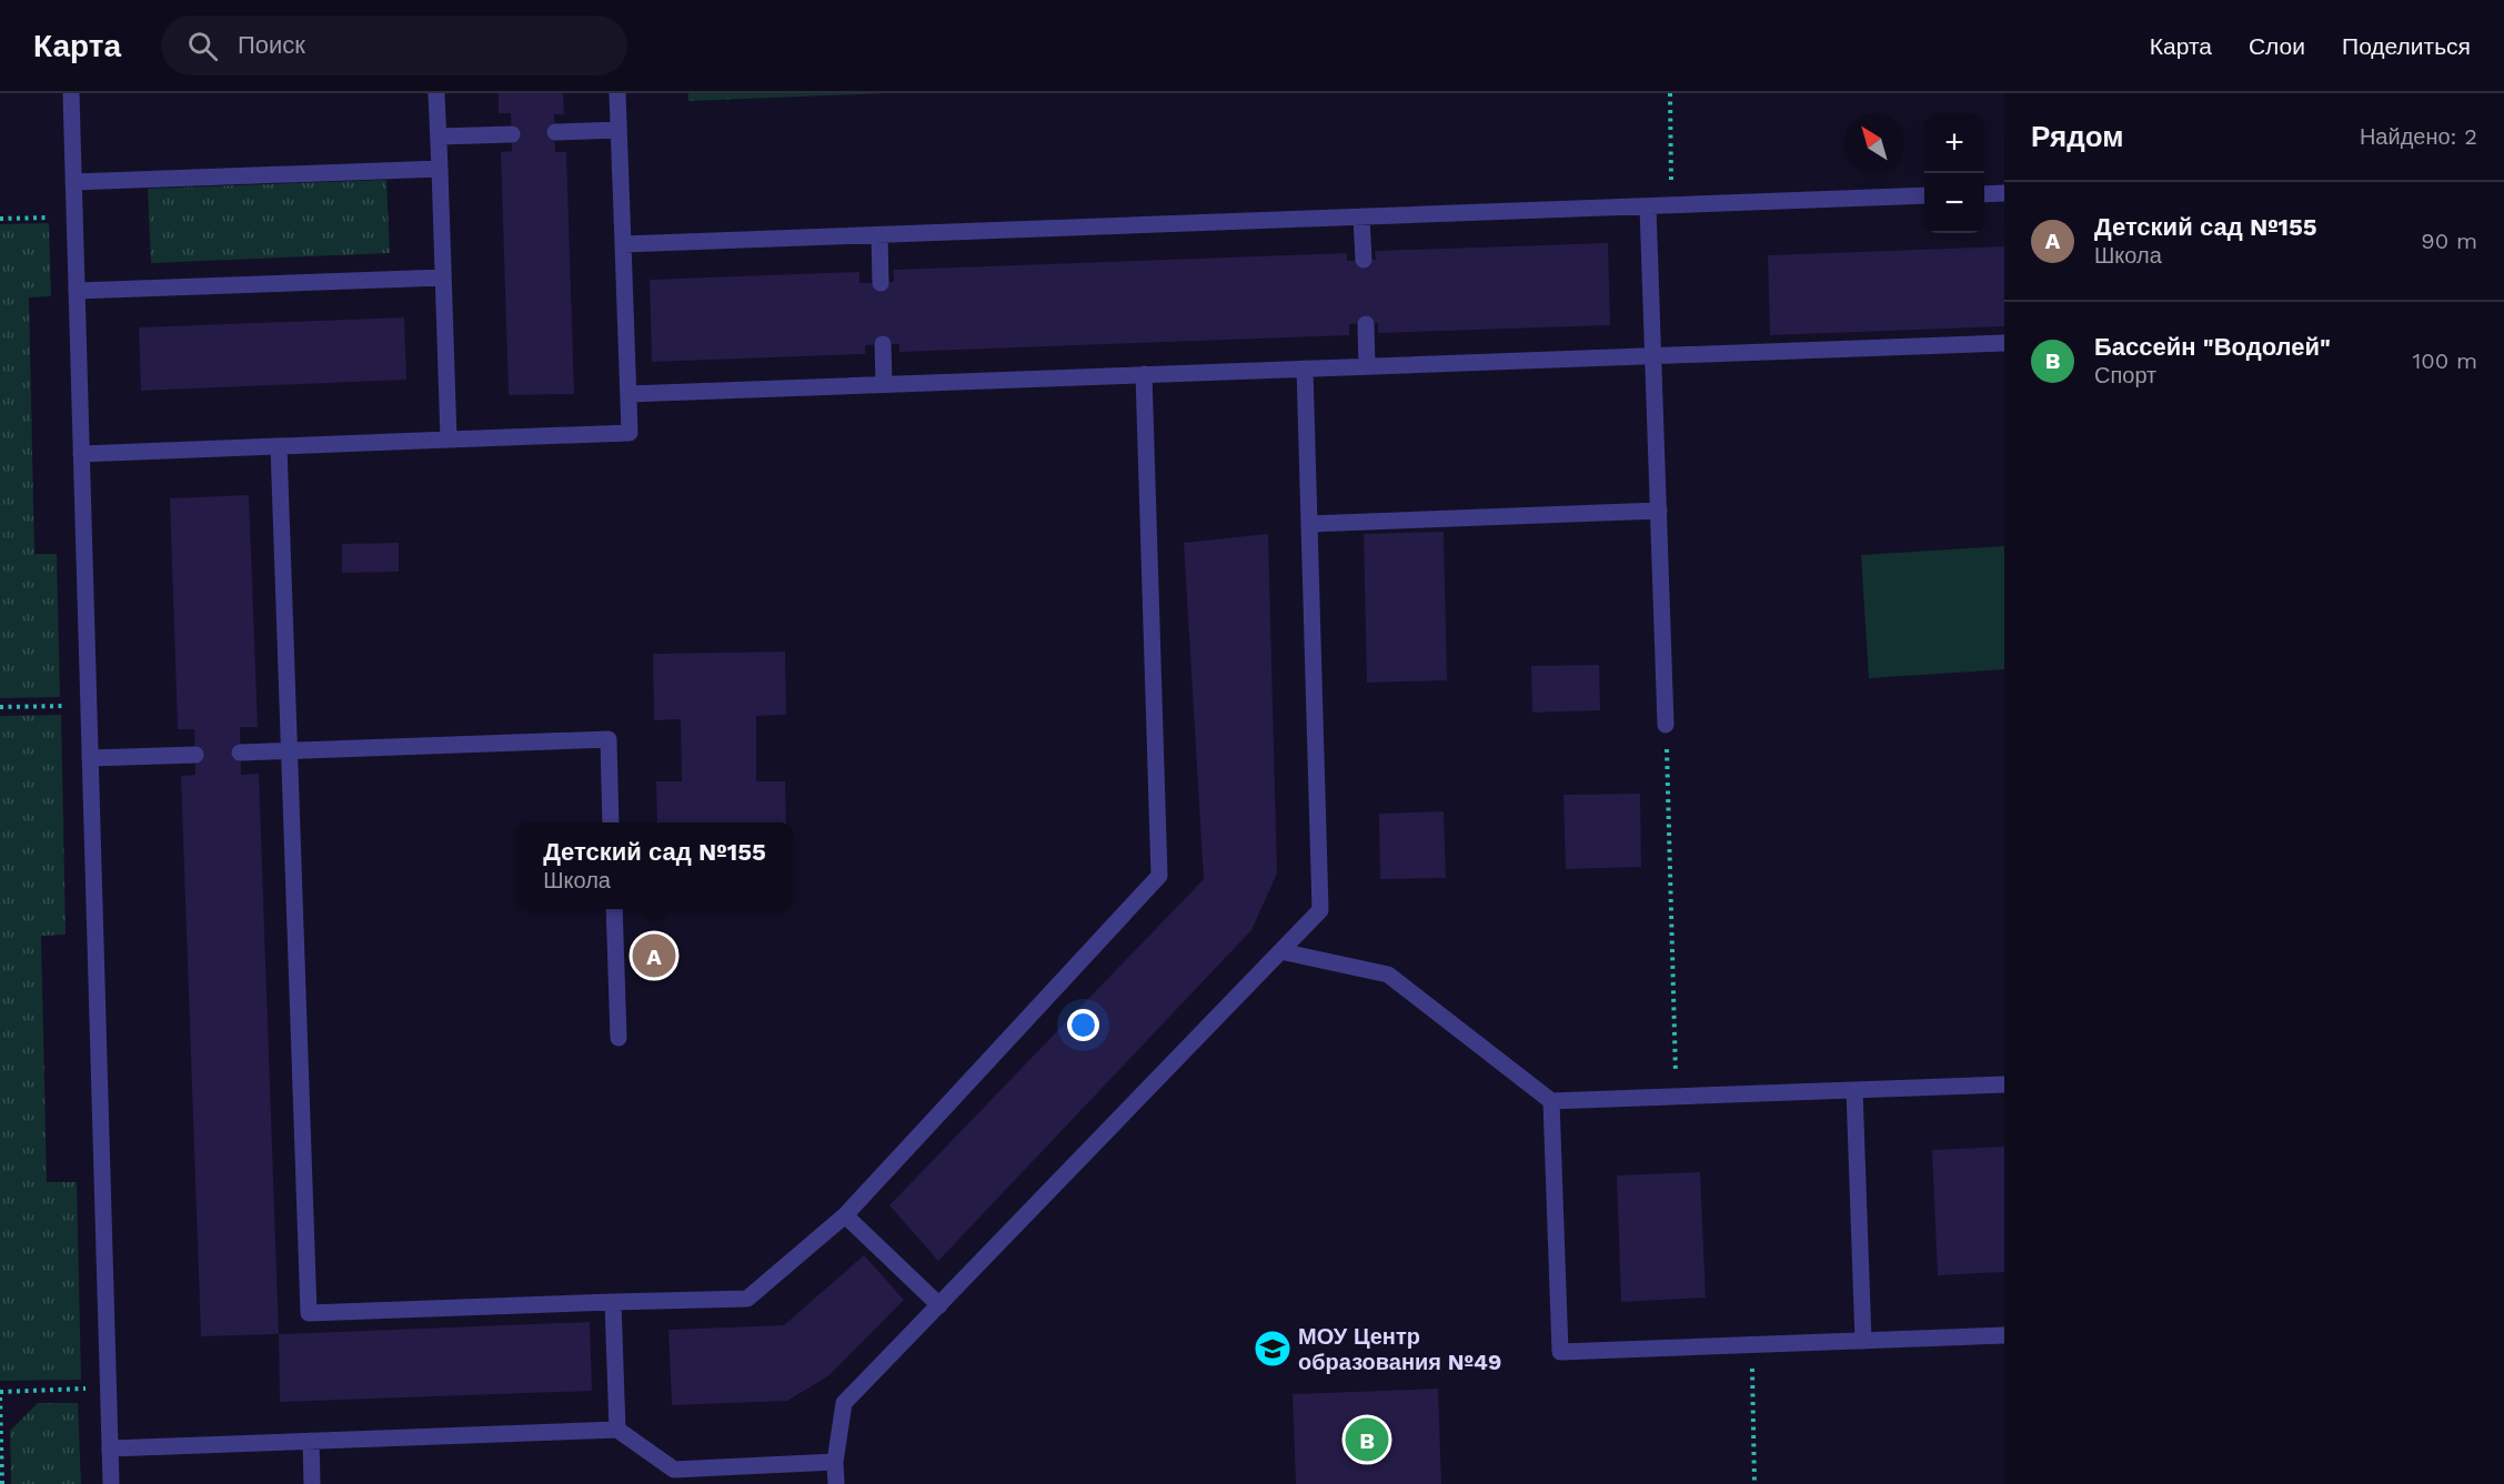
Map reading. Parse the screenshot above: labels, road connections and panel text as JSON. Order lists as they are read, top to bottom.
{
  "places": {
    "school or university": ["МОУ Центр образования №49"]
  },
  "north": "top left",
  "page": {
    "header": "Карта",
    "search": "Поиск",
    "nav": ["Карта", "Слои", "Поделиться"],
    "heading": ["Рядом", "Найдено: 2"],
    "map_buttons": ["+", "−"],
    "list": [
      {
        "mark": "A",
        "name": "Детский сад №155",
        "note": "Школа",
        "value": "90 m"
      },
      {
        "mark": "B",
        "name": "Бассейн \"Водолей\"",
        "note": "Спорт",
        "value": "100 m"
      }
    ],
    "popup": ["Детский сад №155", "Школа"],
    "pins": ["A", "B"]
  }
}
